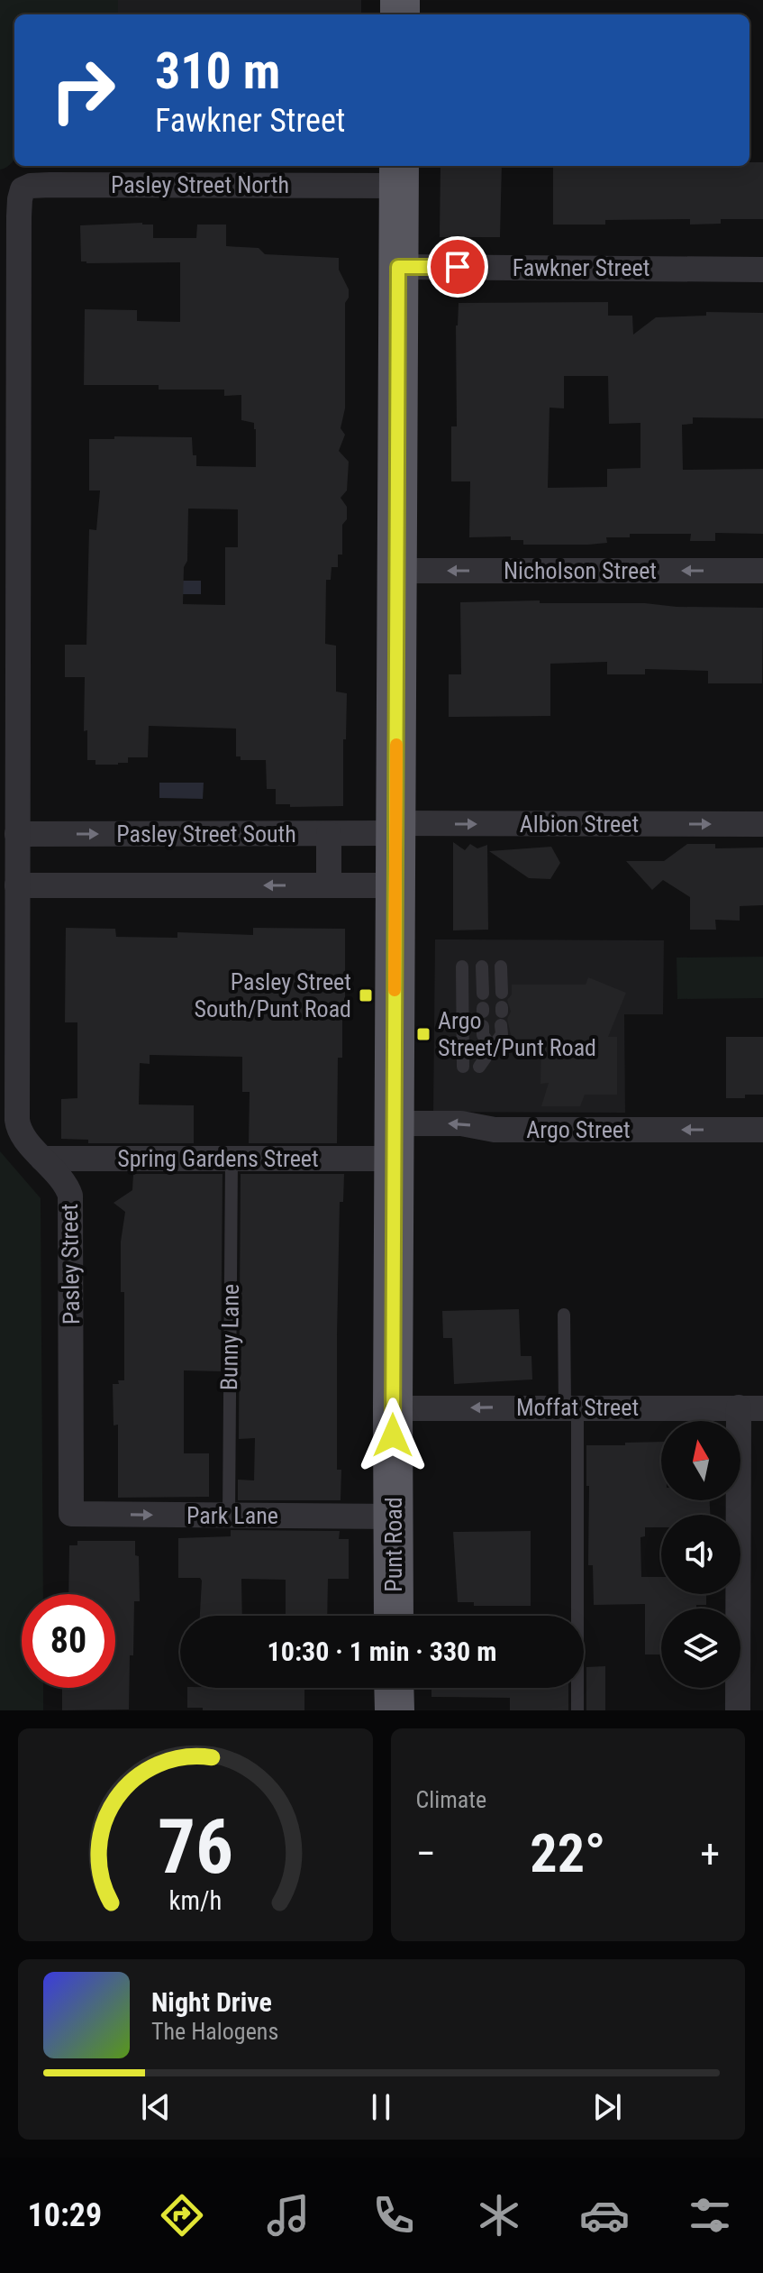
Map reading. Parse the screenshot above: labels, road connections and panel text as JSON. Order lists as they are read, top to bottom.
{
  "streets": {
    "highway": ["Punt Road"],
    "street": [
      "Pasley Street North",
      "Fawkner Street",
      "Nicholson Street",
      "Albion Street",
      "Pasley Street South",
      "Argo Street",
      "Spring Gardens Street",
      "Pasley Street",
      "Moffat Street",
      "Park Lane"
    ],
    "lane": ["Bunny Lane"]
  },
  "crossings": [
    ["Pasley Street North", "Pasley Street"],
    ["Pasley Street North", "Punt Road"],
    ["Fawkner Street", "Punt Road"],
    ["Nicholson Street", "Punt Road"],
    ["Albion Street", "Pasley Street South"],
    ["Albion Street", "Punt Road"],
    ["Pasley Street South", "Pasley Street"],
    ["Pasley Street South", "Punt Road"],
    ["Argo Street", "Spring Gardens Street"],
    ["Argo Street", "Punt Road"],
    ["Spring Gardens Street", "Pasley Street"],
    ["Spring Gardens Street", "Bunny Lane"],
    ["Spring Gardens Street", "Punt Road"],
    ["Pasley Street", "Park Lane"],
    ["Bunny Lane", "Park Lane"],
    ["Moffat Street", "Punt Road"],
    ["Park Lane", "Punt Road"]
  ],
  "one_way": [
    "Nicholson Street",
    "Albion Street",
    "Argo Street",
    "Moffat Street",
    "Park Lane"
  ],
  "places": {
    "transit": ["Pasley Street South/Punt Road", "Argo Street/Punt Road"]
  },
  "north": "top",
  "page": {
    "turn": ["310 m", "Fawkner Street"],
    "limit": "80",
    "trip": "10:30 · 1 min · 330 m",
    "tile": "Climate",
    "heat": ["−", "22°", "+"],
    "song": ["Night Drive", "The Halogens"],
    "tabs": "10:29",
    "gauge": ["76", "km/h"]
  }
}
